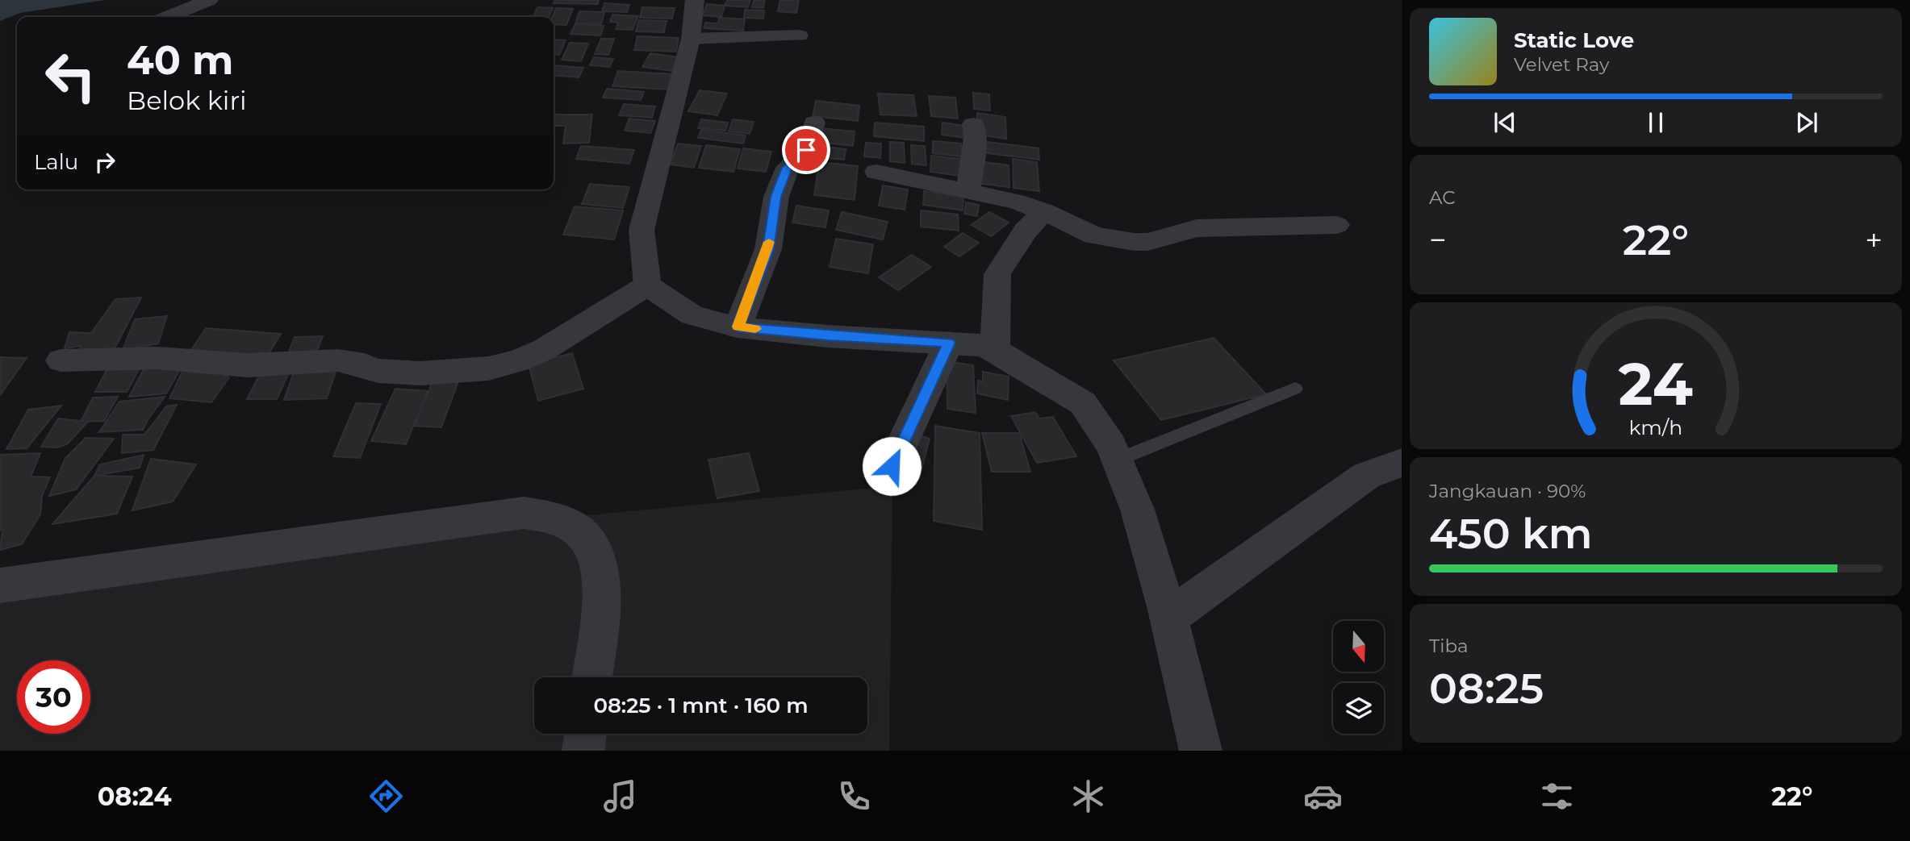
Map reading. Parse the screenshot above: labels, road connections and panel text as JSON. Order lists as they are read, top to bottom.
{
  "north": "bottom",
  "page": {
    "turn": ["40 m", "Belok kiri"],
    "song": ["Static Love", "Velvet Ray"],
    "then": "Lalu",
    "tile": [
      "AC",
      ["Jangkauan · 90%", "450 km"],
      ["Tiba", "08:25"]
    ],
    "heat": ["−", "22°", "+"],
    "limit": "30",
    "trip": "08:25 · 1 mnt · 160 m",
    "tabs": ["08:24", "22°"],
    "gauge": ["24", "km/h"]
  }
}
